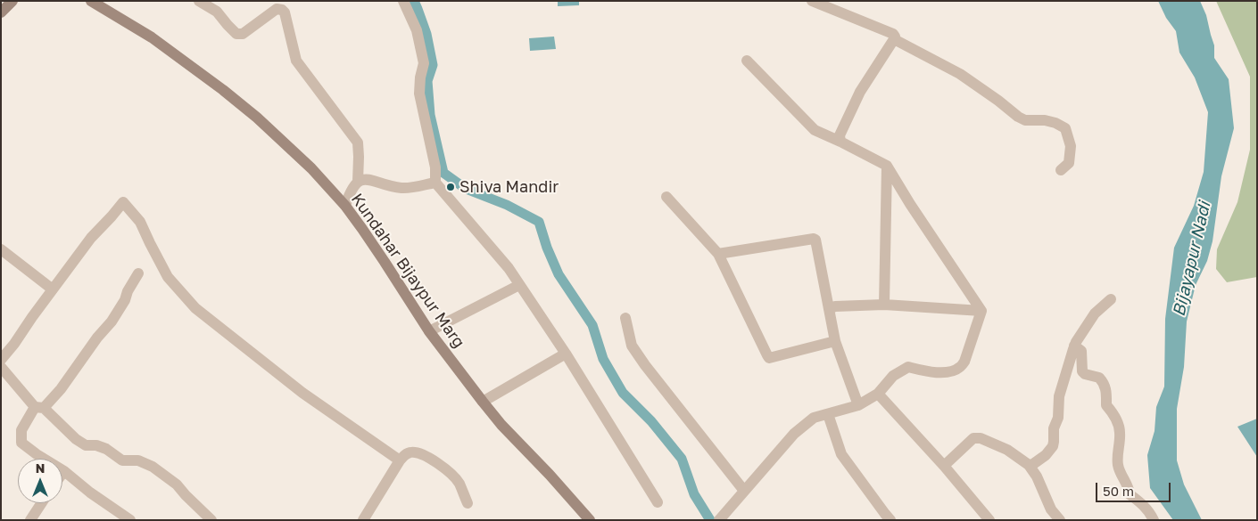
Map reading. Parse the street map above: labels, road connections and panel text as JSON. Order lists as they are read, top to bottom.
{
  "streets": {
    "main road": ["Kundahar Bijaypur Marg"]
  },
  "water": ["Bijayapur Nadi"],
  "places": ["Shiva Mandir"],
  "scale_bar": "50 m",
  "north": "top"
}
